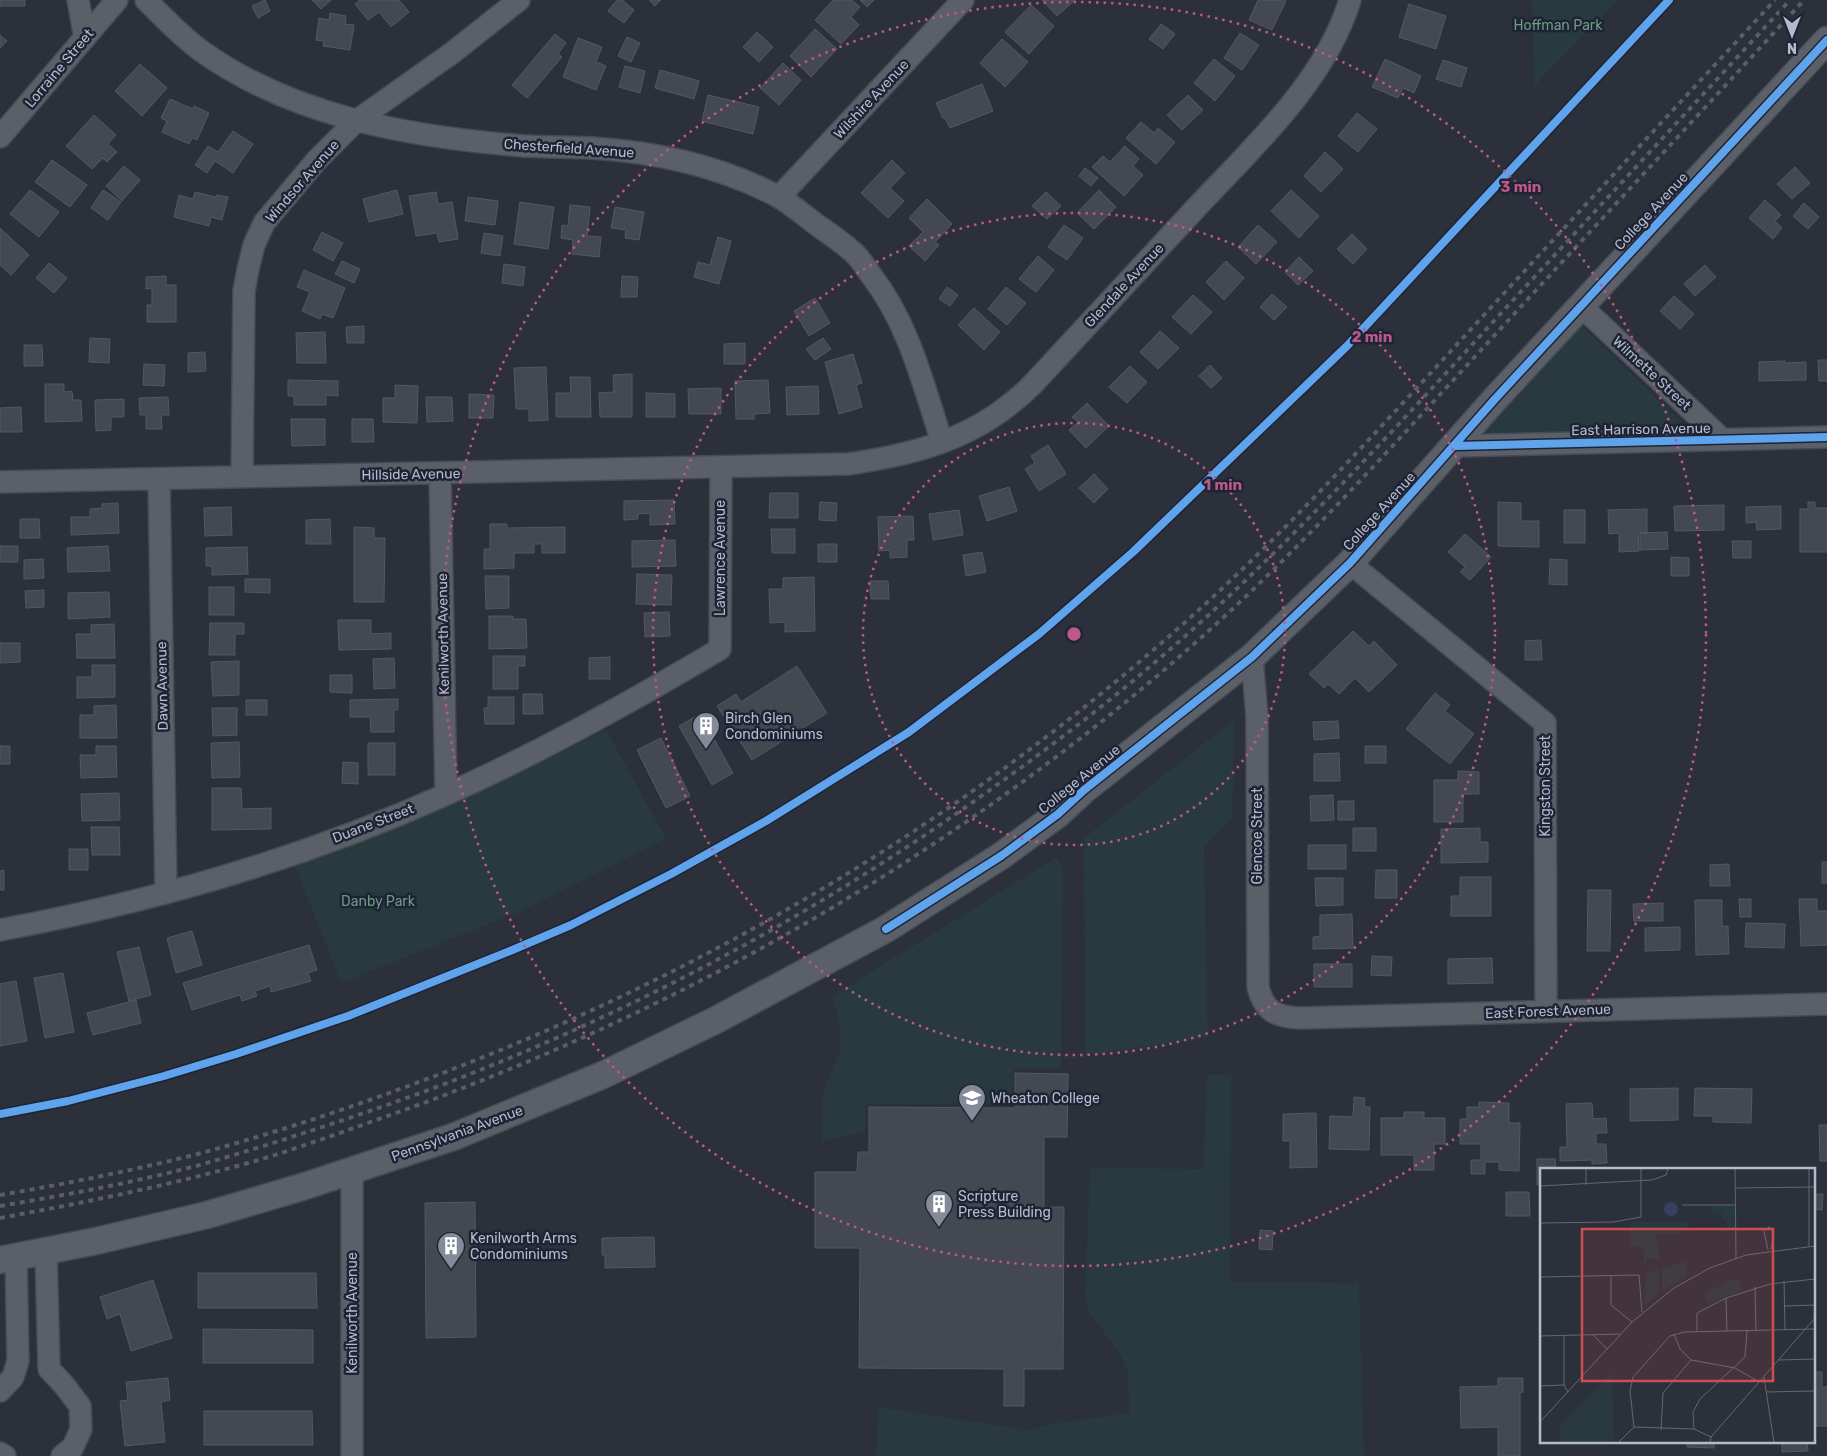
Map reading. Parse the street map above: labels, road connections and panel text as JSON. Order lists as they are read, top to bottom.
{
  "streets": {
    "street": [
      "Lorraine Street",
      "Wilshire Avenue",
      "Chesterfield Avenue",
      "Windsor Avenue",
      "College Avenue",
      "Glendale Avenue",
      "Wilmette Street",
      "East Harrison Avenue",
      "Hillside Avenue",
      "Lawrence Avenue",
      "Kenilworth Avenue",
      "Dawn Avenue",
      "Kingston Street",
      "Duane Street",
      "Glencoe Street",
      "East Forest Avenue",
      "Pennsylvania Avenue"
    ]
  },
  "crossings": [
    ["Wilshire Avenue", "Chesterfield Avenue"],
    ["Chesterfield Avenue", "Windsor Avenue"],
    ["Chesterfield Avenue", "Glendale Avenue"],
    ["Windsor Avenue", "Hillside Avenue"],
    ["College Avenue", "Wilmette Street"],
    ["College Avenue", "East Harrison Avenue"],
    ["College Avenue", "Kingston Street"],
    ["College Avenue", "Glencoe Street"],
    ["College Avenue", "Pennsylvania Avenue"],
    ["Glendale Avenue", "Hillside Avenue"],
    ["Wilmette Street", "East Harrison Avenue"],
    ["Hillside Avenue", "Lawrence Avenue"],
    ["Hillside Avenue", "Kenilworth Avenue"],
    ["Hillside Avenue", "Dawn Avenue"],
    ["Lawrence Avenue", "Duane Street"],
    ["Kenilworth Avenue", "Duane Street"],
    ["Kenilworth Avenue", "Pennsylvania Avenue"],
    ["Dawn Avenue", "Duane Street"],
    ["Kingston Street", "East Forest Avenue"],
    ["Glencoe Street", "East Forest Avenue"]
  ],
  "parks": ["Hoffman Park", "Danby Park"],
  "places": {
    "building": ["Birch Glen Condominiums", "Scripture Press Building", "Kenilworth Arms Condominiums"],
    "school or university": ["Wheaton College"]
  },
  "north": "bottom",
  "rings": ["3 min", "2 min", "1 min"]
}
